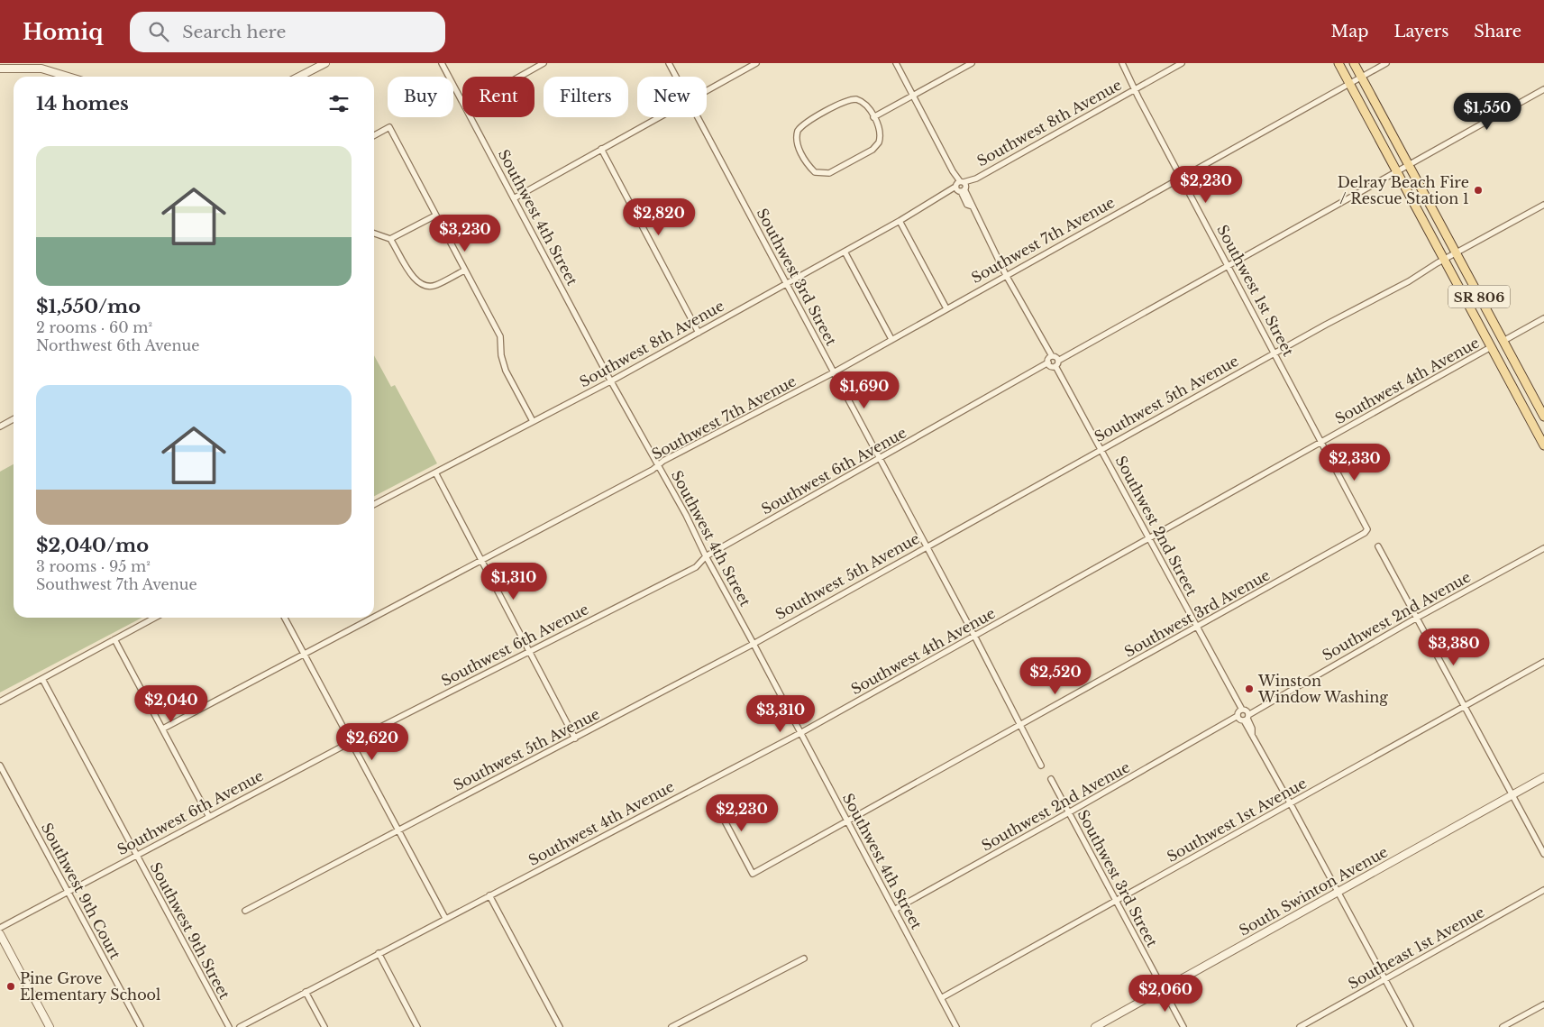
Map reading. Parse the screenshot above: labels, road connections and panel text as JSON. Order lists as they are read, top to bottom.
{
  "streets": {
    "main road": ["SR 806"],
    "street": [
      "Southwest 8th Avenue",
      "Southwest 4th Street",
      "Southwest 7th Avenue",
      "Southwest 3rd Street",
      "Southwest 1st Street",
      "Southwest 4th Avenue",
      "Southwest 5th Avenue",
      "Southwest 6th Avenue",
      "Southwest 2nd Street",
      "Southwest 3rd Avenue",
      "Southwest 2nd Avenue",
      "Southwest 1st Avenue",
      "Southwest 9th Court",
      "South Swinton Avenue",
      "Southwest 9th Street",
      "Southeast 1st Avenue"
    ]
  },
  "crossings": [
    ["Southwest 8th Avenue", "Southwest 4th Street"],
    ["Southwest 8th Avenue", "Southwest 3rd Street"],
    ["Southwest 8th Avenue", "Southwest 1st Street"],
    ["Southwest 8th Avenue", "Southwest 2nd Street"],
    ["Southwest 4th Street", "Southwest 7th Avenue"],
    ["Southwest 4th Street", "Southwest 4th Avenue"],
    ["Southwest 4th Street", "Southwest 5th Avenue"],
    ["Southwest 4th Street", "Southwest 6th Avenue"],
    ["Southwest 4th Street", "Southwest 3rd Avenue"],
    ["Southwest 4th Street", "Southwest 2nd Avenue"],
    ["Southwest 4th Street", "Southwest 1st Avenue"],
    ["Southwest 7th Avenue", "Southwest 3rd Street"],
    ["Southwest 7th Avenue", "Southwest 1st Street"],
    ["Southwest 7th Avenue", "SR 806"],
    ["Southwest 7th Avenue", "Southwest 2nd Street"],
    ["Southwest 3rd Street", "Southwest 4th Avenue"],
    ["Southwest 3rd Street", "Southwest 5th Avenue"],
    ["Southwest 3rd Street", "Southwest 6th Avenue"],
    ["Southwest 3rd Street", "Southwest 3rd Avenue"],
    ["Southwest 3rd Street", "Southwest 2nd Avenue"],
    ["Southwest 3rd Street", "Southwest 1st Avenue"],
    ["Southwest 3rd Street", "South Swinton Avenue"],
    ["Southwest 1st Street", "Southwest 4th Avenue"],
    ["Southwest 1st Street", "Southwest 5th Avenue"],
    ["Southwest 1st Street", "Southwest 6th Avenue"],
    ["Southwest 1st Street", "Southwest 3rd Avenue"],
    ["SR 806", "Southwest 4th Avenue"],
    ["SR 806", "Southwest 5th Avenue"],
    ["SR 806", "Southwest 6th Avenue"],
    ["Southwest 4th Avenue", "Southwest 2nd Street"],
    ["Southwest 5th Avenue", "Southwest 2nd Street"],
    ["Southwest 6th Avenue", "Southwest 2nd Street"],
    ["Southwest 6th Avenue", "Southwest 9th Court"],
    ["Southwest 6th Avenue", "Southwest 9th Street"],
    ["Southwest 2nd Street", "Southwest 3rd Avenue"],
    ["Southwest 2nd Street", "Southwest 2nd Avenue"],
    ["Southwest 2nd Street", "Southwest 1st Avenue"],
    ["Southwest 2nd Street", "South Swinton Avenue"],
    ["Southwest 2nd Street", "Southeast 1st Avenue"]
  ],
  "places": ["Delray Beach Fire / Rescue Station 1", "Winston Window Washing", "Pine Grove Elementary School"],
  "page": {
    "header": "Homiq",
    "search": "Search here",
    "nav": ["Map", "Layers", "Share"],
    "chip": [
      "Buy",
      "Rent",
      "Filters",
      "New"
    ],
    "heading": "14 homes",
    "price": [
      "$1,550",
      "$2,230",
      "$2,820",
      "$3,230",
      "$1,690",
      "$2,330",
      "$1,310",
      "$3,380",
      "$2,520",
      "$2,040",
      "$3,310",
      "$2,620",
      "$2,230",
      "$2,060"
    ],
    "list": [
      {
        "name": "$1,550/mo",
        "note": "2 rooms · 60 m² · Northwest 6th Avenue"
      },
      {
        "name": "$2,040/mo",
        "note": "3 rooms · 95 m² · Southwest 7th Avenue"
      }
    ]
  }
}
